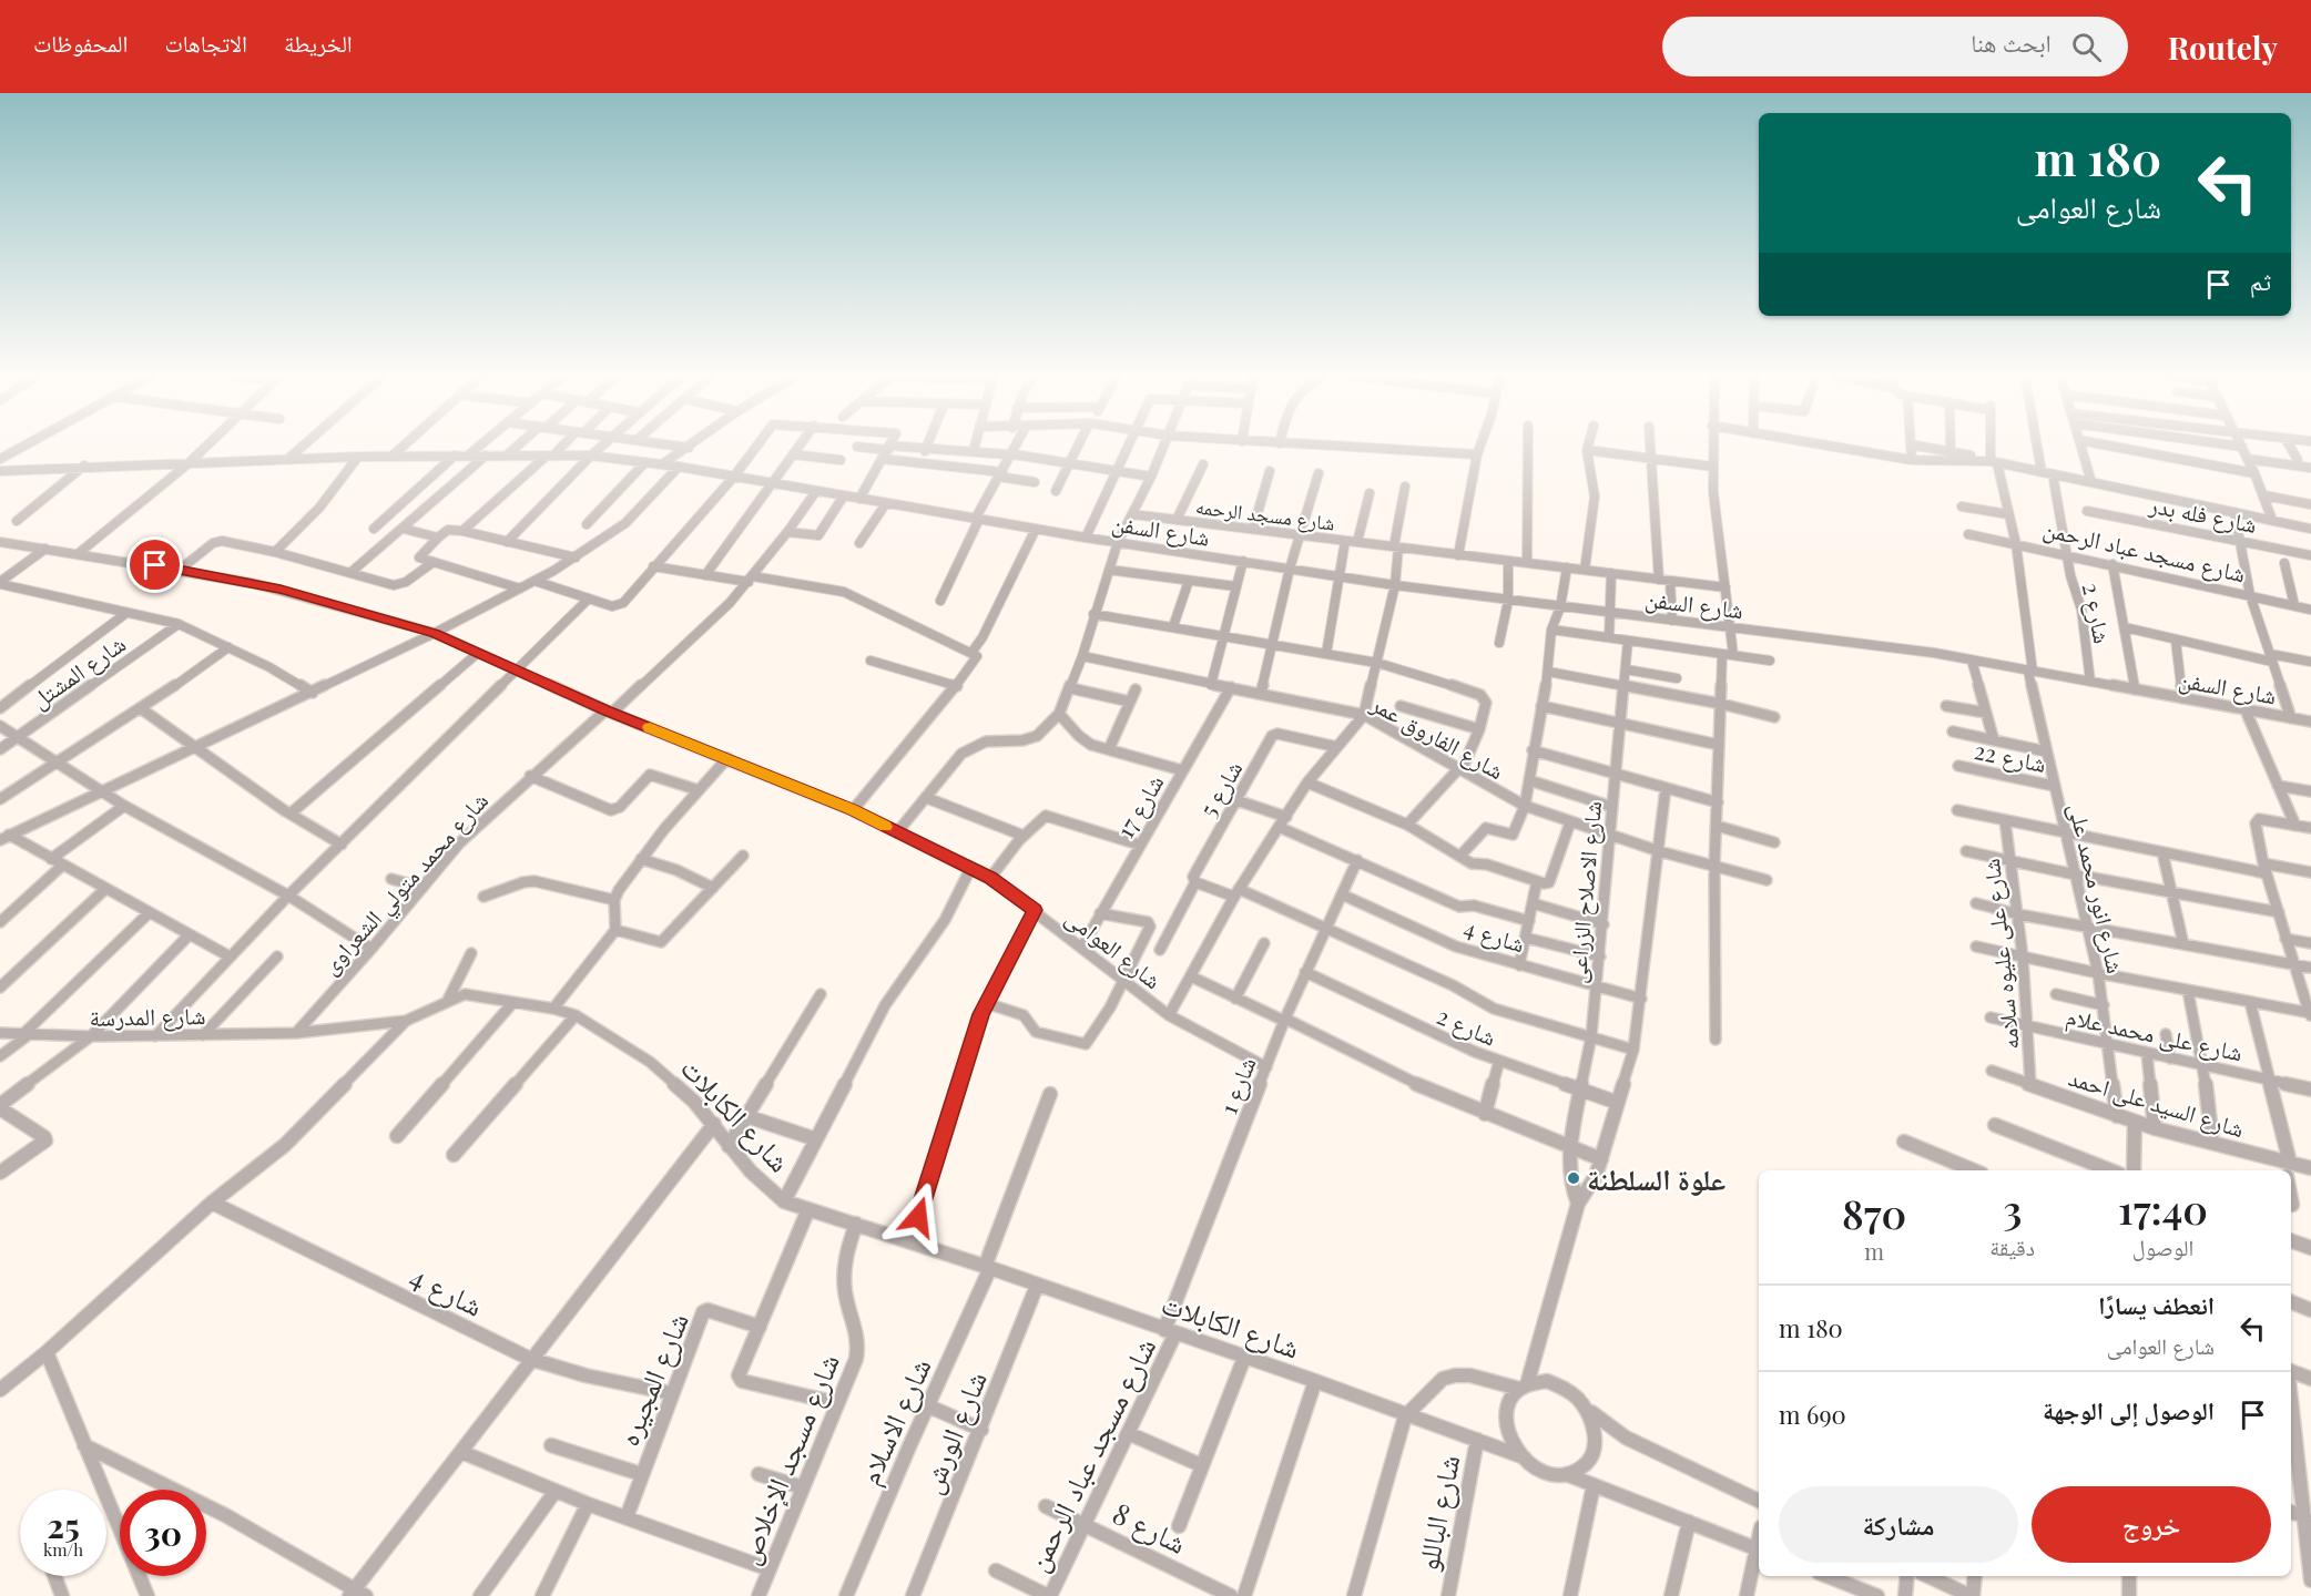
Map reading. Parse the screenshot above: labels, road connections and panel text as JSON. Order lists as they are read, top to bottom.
{
  "streets": {
    "street": [
      "شارع فله بدر",
      "شارع مسجد الرحمه",
      "شارع السفن",
      "شارع مسجد عباد الرحمن",
      "شارع 2",
      "شارع المشتل",
      "شارع الفاروق عمر",
      "شارع 22",
      "شارع 5",
      "شارع 17",
      "شارع محمد متولي الشعراوى",
      "شارع انور محمد على",
      "شارع الاصلاح الزراعى",
      "شارع 4",
      "شارع العوامى",
      "شارع على عليوه سلامه",
      "شارع المدرسة",
      "شارع على محمد علام",
      "شارع 1",
      "شارع السيد على احمد",
      "شارع الكابلات",
      "شارع المجيره",
      "شارع الاسلام",
      "شارع الورش",
      "شارع مسجد الإخلاص",
      "شارع الباللو",
      "شارع 8"
    ]
  },
  "crossings": [
    ["شارع السفن", "شارع 2"],
    ["شارع السفن", "شارع محمد متولي الشعراوى"],
    ["شارع السفن", "شارع انور محمد على"],
    ["شارع مسجد عباد الرحمن", "شارع 2"],
    ["شارع مسجد عباد الرحمن", "شارع انور محمد على"],
    ["شارع مسجد عباد الرحمن", "شارع 1"],
    ["شارع مسجد عباد الرحمن", "شارع الكابلات"],
    ["شارع مسجد عباد الرحمن", "شارع 8"],
    ["شارع 2", "شارع الاصلاح الزراعى"],
    ["شارع 2", "شارع 1"],
    ["شارع الفاروق عمر", "شارع 17"],
    ["شارع الفاروق عمر", "شارع الاصلاح الزراعى"],
    ["شارع 22", "شارع انور محمد على"],
    ["شارع 17", "شارع العوامى"],
    ["شارع محمد متولي الشعراوى", "شارع العوامى"],
    ["شارع محمد متولي الشعراوى", "شارع المدرسة"],
    ["شارع محمد متولي الشعراوى", "شارع الكابلات"],
    ["شارع انور محمد على", "شارع على محمد علام"],
    ["شارع انور محمد على", "شارع السيد على احمد"],
    ["شارع الاصلاح الزراعى", "شارع 4"],
    ["شارع 4", "شارع 1"],
    ["شارع 4", "شارع المجيره"],
    ["شارع العوامى", "شارع 1"],
    ["شارع على عليوه سلامه", "شارع على محمد علام"],
    ["شارع على عليوه سلامه", "شارع السيد على احمد"],
    ["شارع المدرسة", "شارع الكابلات"],
    ["شارع 1", "شارع الكابلات"],
    ["شارع الكابلات", "شارع الاسلام"],
    ["شارع الكابلات", "شارع الورش"],
    ["شارع الكابلات", "شارع مسجد الإخلاص"],
    ["شارع الكابلات", "شارع الباللو"]
  ],
  "places": ["علوة السلطنة"],
  "page": {
    "header": "Routely",
    "search": "ابحث هنا",
    "nav": ["الخريطة", "الاتجاهات", "المحفوظات"],
    "turn": ["180 m", "شارع العوامى"],
    "then": "ثم",
    "eta": [
      "17:40",
      "الوصول",
      "3",
      "دقيقة",
      "870",
      "m"
    ],
    "list": [
      {
        "name": "انعطف يسارًا",
        "note": "شارع العوامى",
        "value": "180 m"
      },
      {
        "name": "الوصول إلى الوجهة",
        "value": "690 m"
      }
    ],
    "buttons": ["خروج", "مشاركة"],
    "speed": "25 km/h",
    "limit": "30"
  }
}
